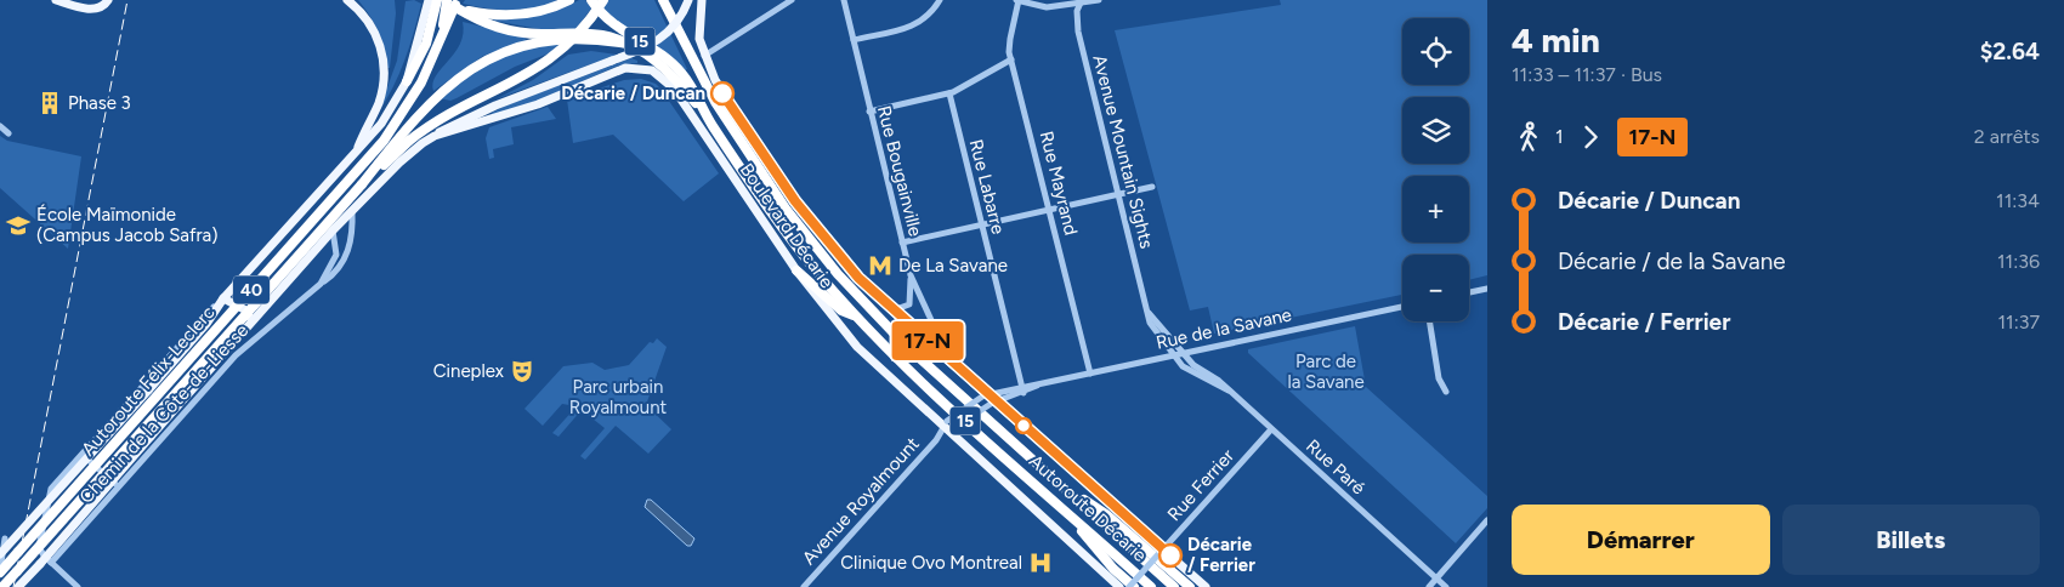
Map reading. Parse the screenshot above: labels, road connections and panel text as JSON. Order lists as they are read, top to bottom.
{
  "streets": {
    "highway": [
      "15",
      "40",
      "Autoroute Félix-Leclerc",
      "Autoroute Décarie"
    ],
    "main road": ["Boulevard Décarie", "Chemin de la Côte-de-Liesse"],
    "street": [
      "Avenue Mountain Sights",
      "Rue Bougainville",
      "Rue Mayrand",
      "Rue Labarre",
      "Rue de la Savane",
      "Rue Paré",
      "Rue Ferrier",
      "Avenue Royalmount"
    ]
  },
  "crossings": [
    ["Avenue Mountain Sights", "Rue de la Savane"],
    ["Avenue Mountain Sights", "Rue Paré"],
    ["Rue Bougainville", "Boulevard Décarie"],
    ["Rue Mayrand", "Rue de la Savane"],
    ["Rue Labarre", "Rue de la Savane"],
    ["Boulevard Décarie", "Rue de la Savane"],
    ["Boulevard Décarie", "Chemin de la Côte-de-Liesse"],
    ["Boulevard Décarie", "Rue Ferrier"],
    ["Boulevard Décarie", "Avenue Royalmount"],
    ["40", "Autoroute Félix-Leclerc"],
    ["Rue de la Savane", "Avenue Royalmount"],
    ["Rue Paré", "Rue Ferrier"]
  ],
  "parks": ["Parc de la Savane", "Parc urbain Royalmount"],
  "places": {
    "other": ["Décarie / Duncan", "Décarie / Ferrier"],
    "building": ["Phase 3"],
    "school or university": ["École Maïmonide (Campus Jacob Safra)"],
    "metro station": ["De La Savane"],
    "theatre": ["Cineplex"],
    "hospital": ["Clinique Ovo Montreal"]
  },
  "lines": ["bus line 17-N"],
  "page": {
    "on_map": "17-N",
    "heading": ["4 min", "11:33 – 11:37 · Bus", "$2.64"],
    "map_buttons": ["+", "−"],
    "legs": ["1", "17-N", "2 arrêts"],
    "list": [
      {
        "name": "Décarie / Duncan",
        "value": "11:34"
      },
      {
        "name": "Décarie / de la Savane",
        "value": "11:36"
      },
      {
        "name": "Décarie / Ferrier",
        "value": "11:37"
      }
    ],
    "buttons": ["Démarrer", "Billets"]
  }
}
